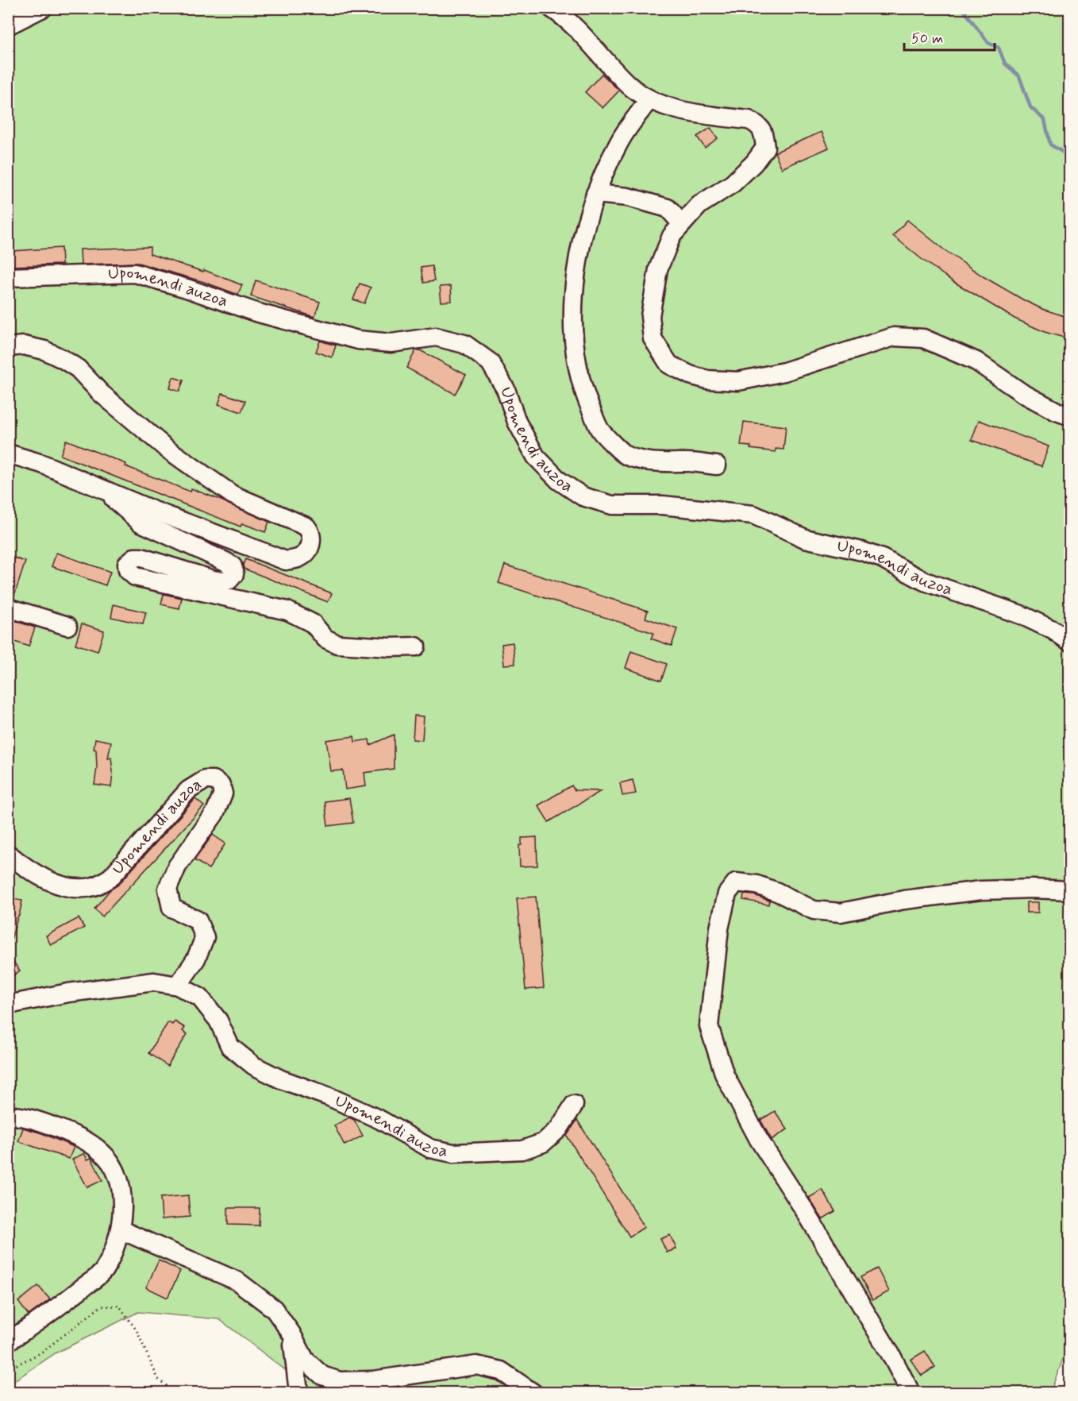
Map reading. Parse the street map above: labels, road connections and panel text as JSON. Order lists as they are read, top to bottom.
{
  "streets": {
    "lane": ["Upomendi auzoa"]
  },
  "scale_bar": "50 m"
}
